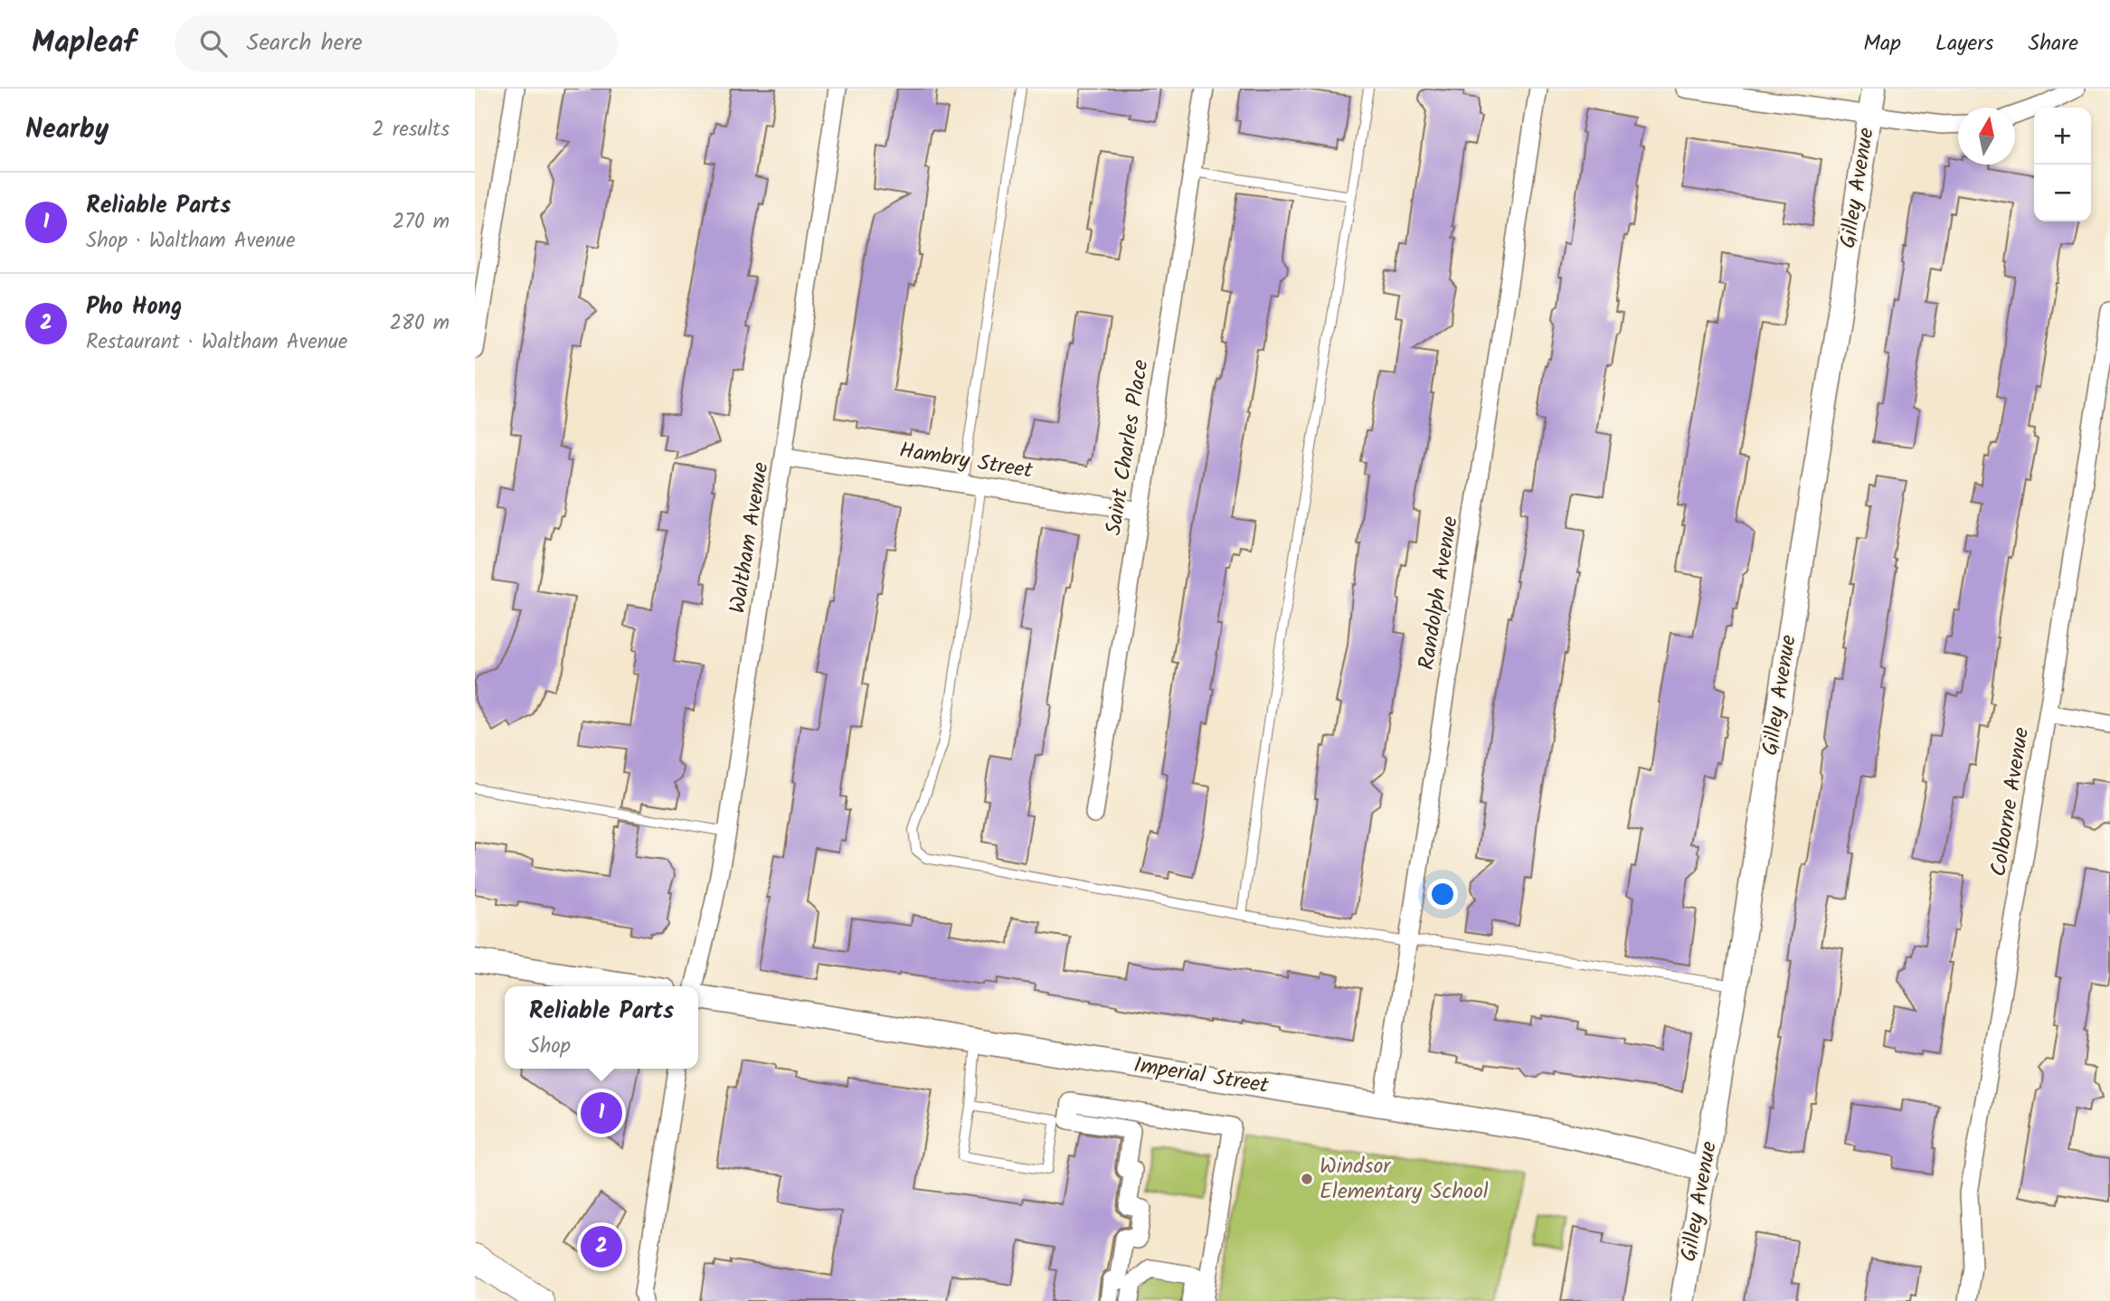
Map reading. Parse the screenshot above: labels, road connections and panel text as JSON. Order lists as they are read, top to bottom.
{
  "streets": {
    "street": [
      "Gilley Avenue",
      "Saint Charles Place",
      "Hambry Street",
      "Waltham Avenue",
      "Randolph Avenue",
      "Colborne Avenue",
      "Imperial Street"
    ]
  },
  "crossings": [
    ["Gilley Avenue", "Imperial Street"],
    ["Saint Charles Place", "Hambry Street"],
    ["Hambry Street", "Waltham Avenue"],
    ["Randolph Avenue", "Imperial Street"]
  ],
  "places": ["Windsor Elementary School"],
  "north": "top",
  "page": {
    "header": "Mapleaf",
    "search": "Search here",
    "nav": ["Map", "Layers", "Share"],
    "heading": ["Nearby", "2 results"],
    "map_buttons": ["+", "−"],
    "list": [
      {
        "mark": "1",
        "name": "Reliable Parts",
        "note": "Shop · Waltham Avenue",
        "value": "270 m"
      },
      {
        "mark": "2",
        "name": "Pho Hong",
        "note": "Restaurant · Waltham Avenue",
        "value": "280 m"
      }
    ],
    "popup": ["Reliable Parts", "Shop"],
    "pins": ["1", "2"]
  }
}
